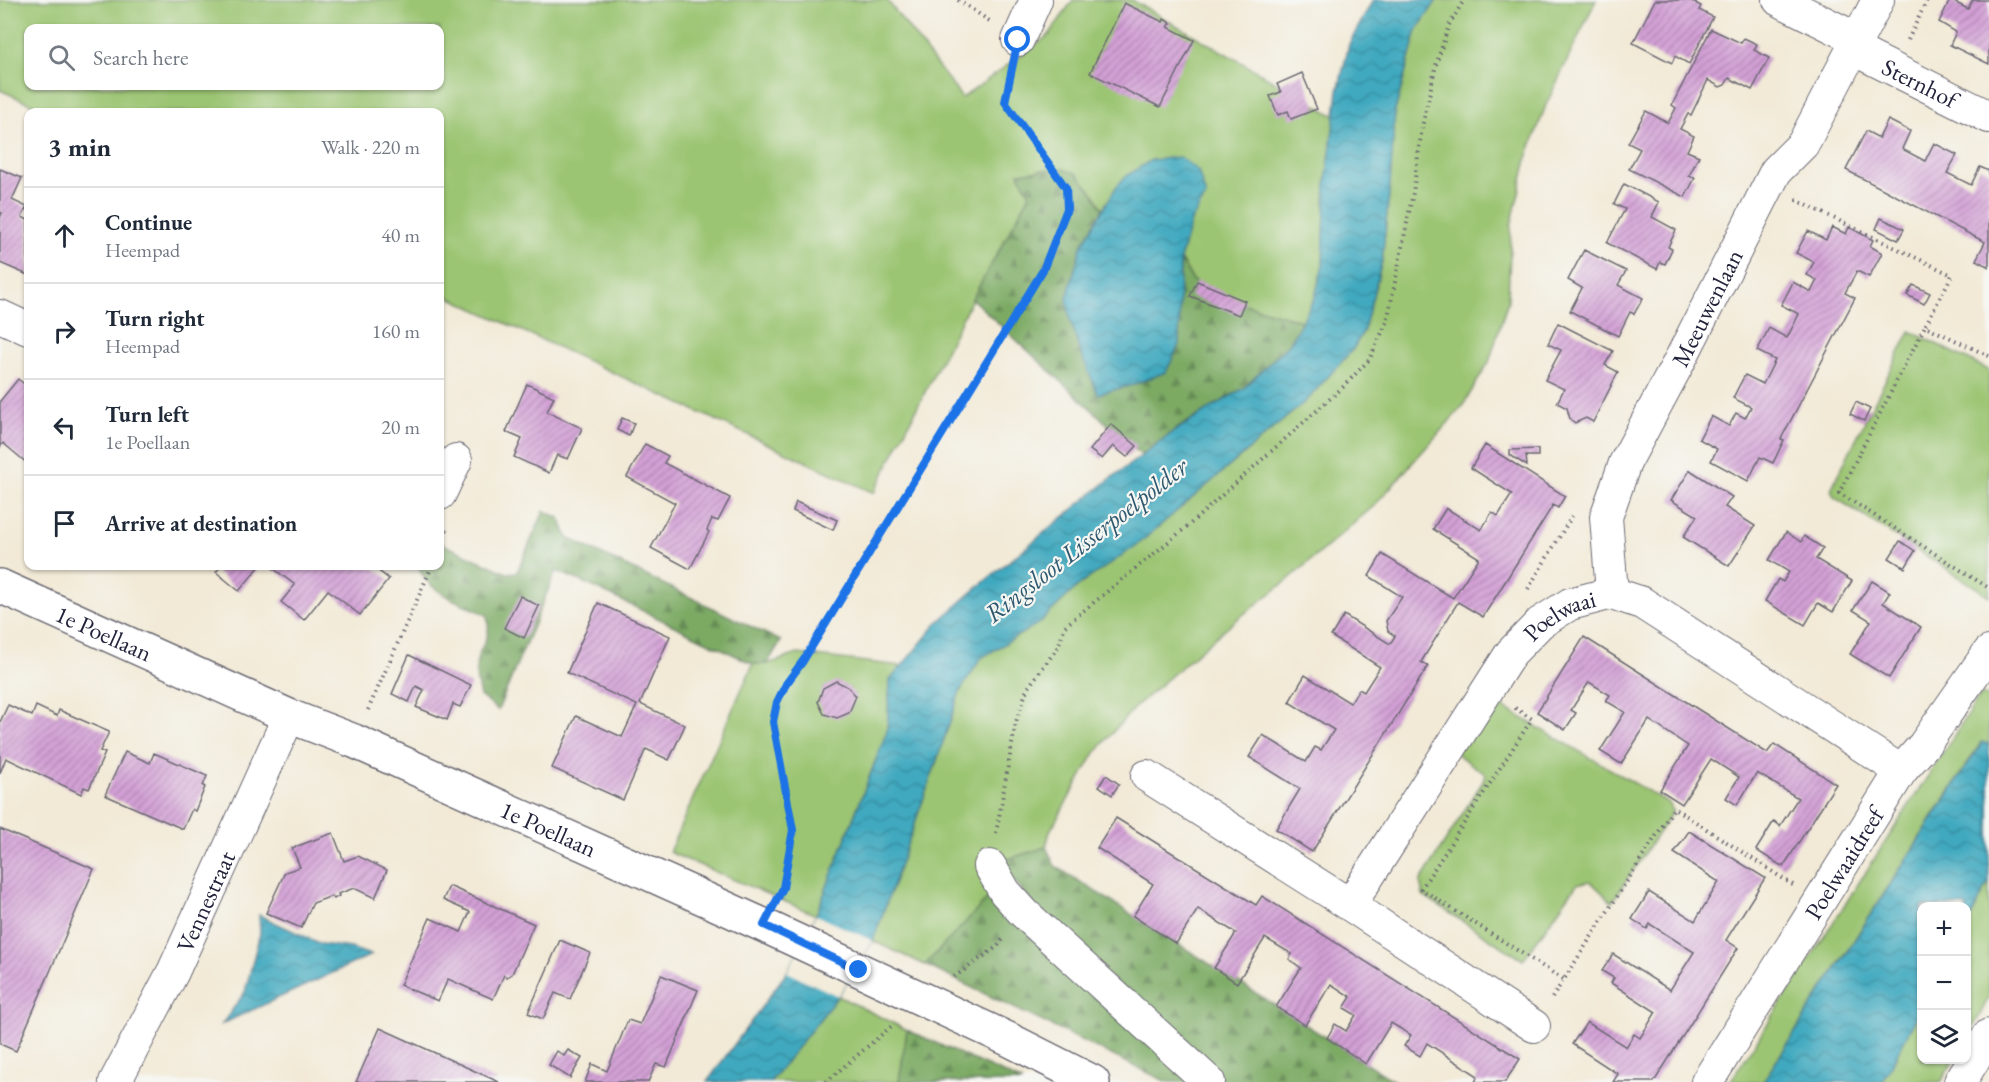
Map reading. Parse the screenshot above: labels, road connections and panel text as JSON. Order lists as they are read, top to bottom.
{
  "streets": {
    "street": [
      "Sternhof",
      "Meeuwenlaan",
      "Poelwaai",
      "1e Poellaan",
      "Poelwaaidreef",
      "Vennestraat"
    ]
  },
  "crossings": [
    ["Sternhof", "Meeuwenlaan"],
    ["Meeuwenlaan", "Poelwaai"],
    ["Poelwaai", "Poelwaaidreef"],
    ["1e Poellaan", "Vennestraat"]
  ],
  "water": ["Ringsloot Lisserpoelpolder"],
  "page": {
    "search": "Search here",
    "heading": ["3 min", "Walk · 220 m"],
    "list": [
      ["Continue", "Heempad", "40 m"],
      ["Turn right", "Heempad", "160 m"],
      ["Turn left", "1e Poellaan", "20 m"],
      "Arrive at destination"
    ],
    "map_buttons": ["+", "−"]
  }
}
